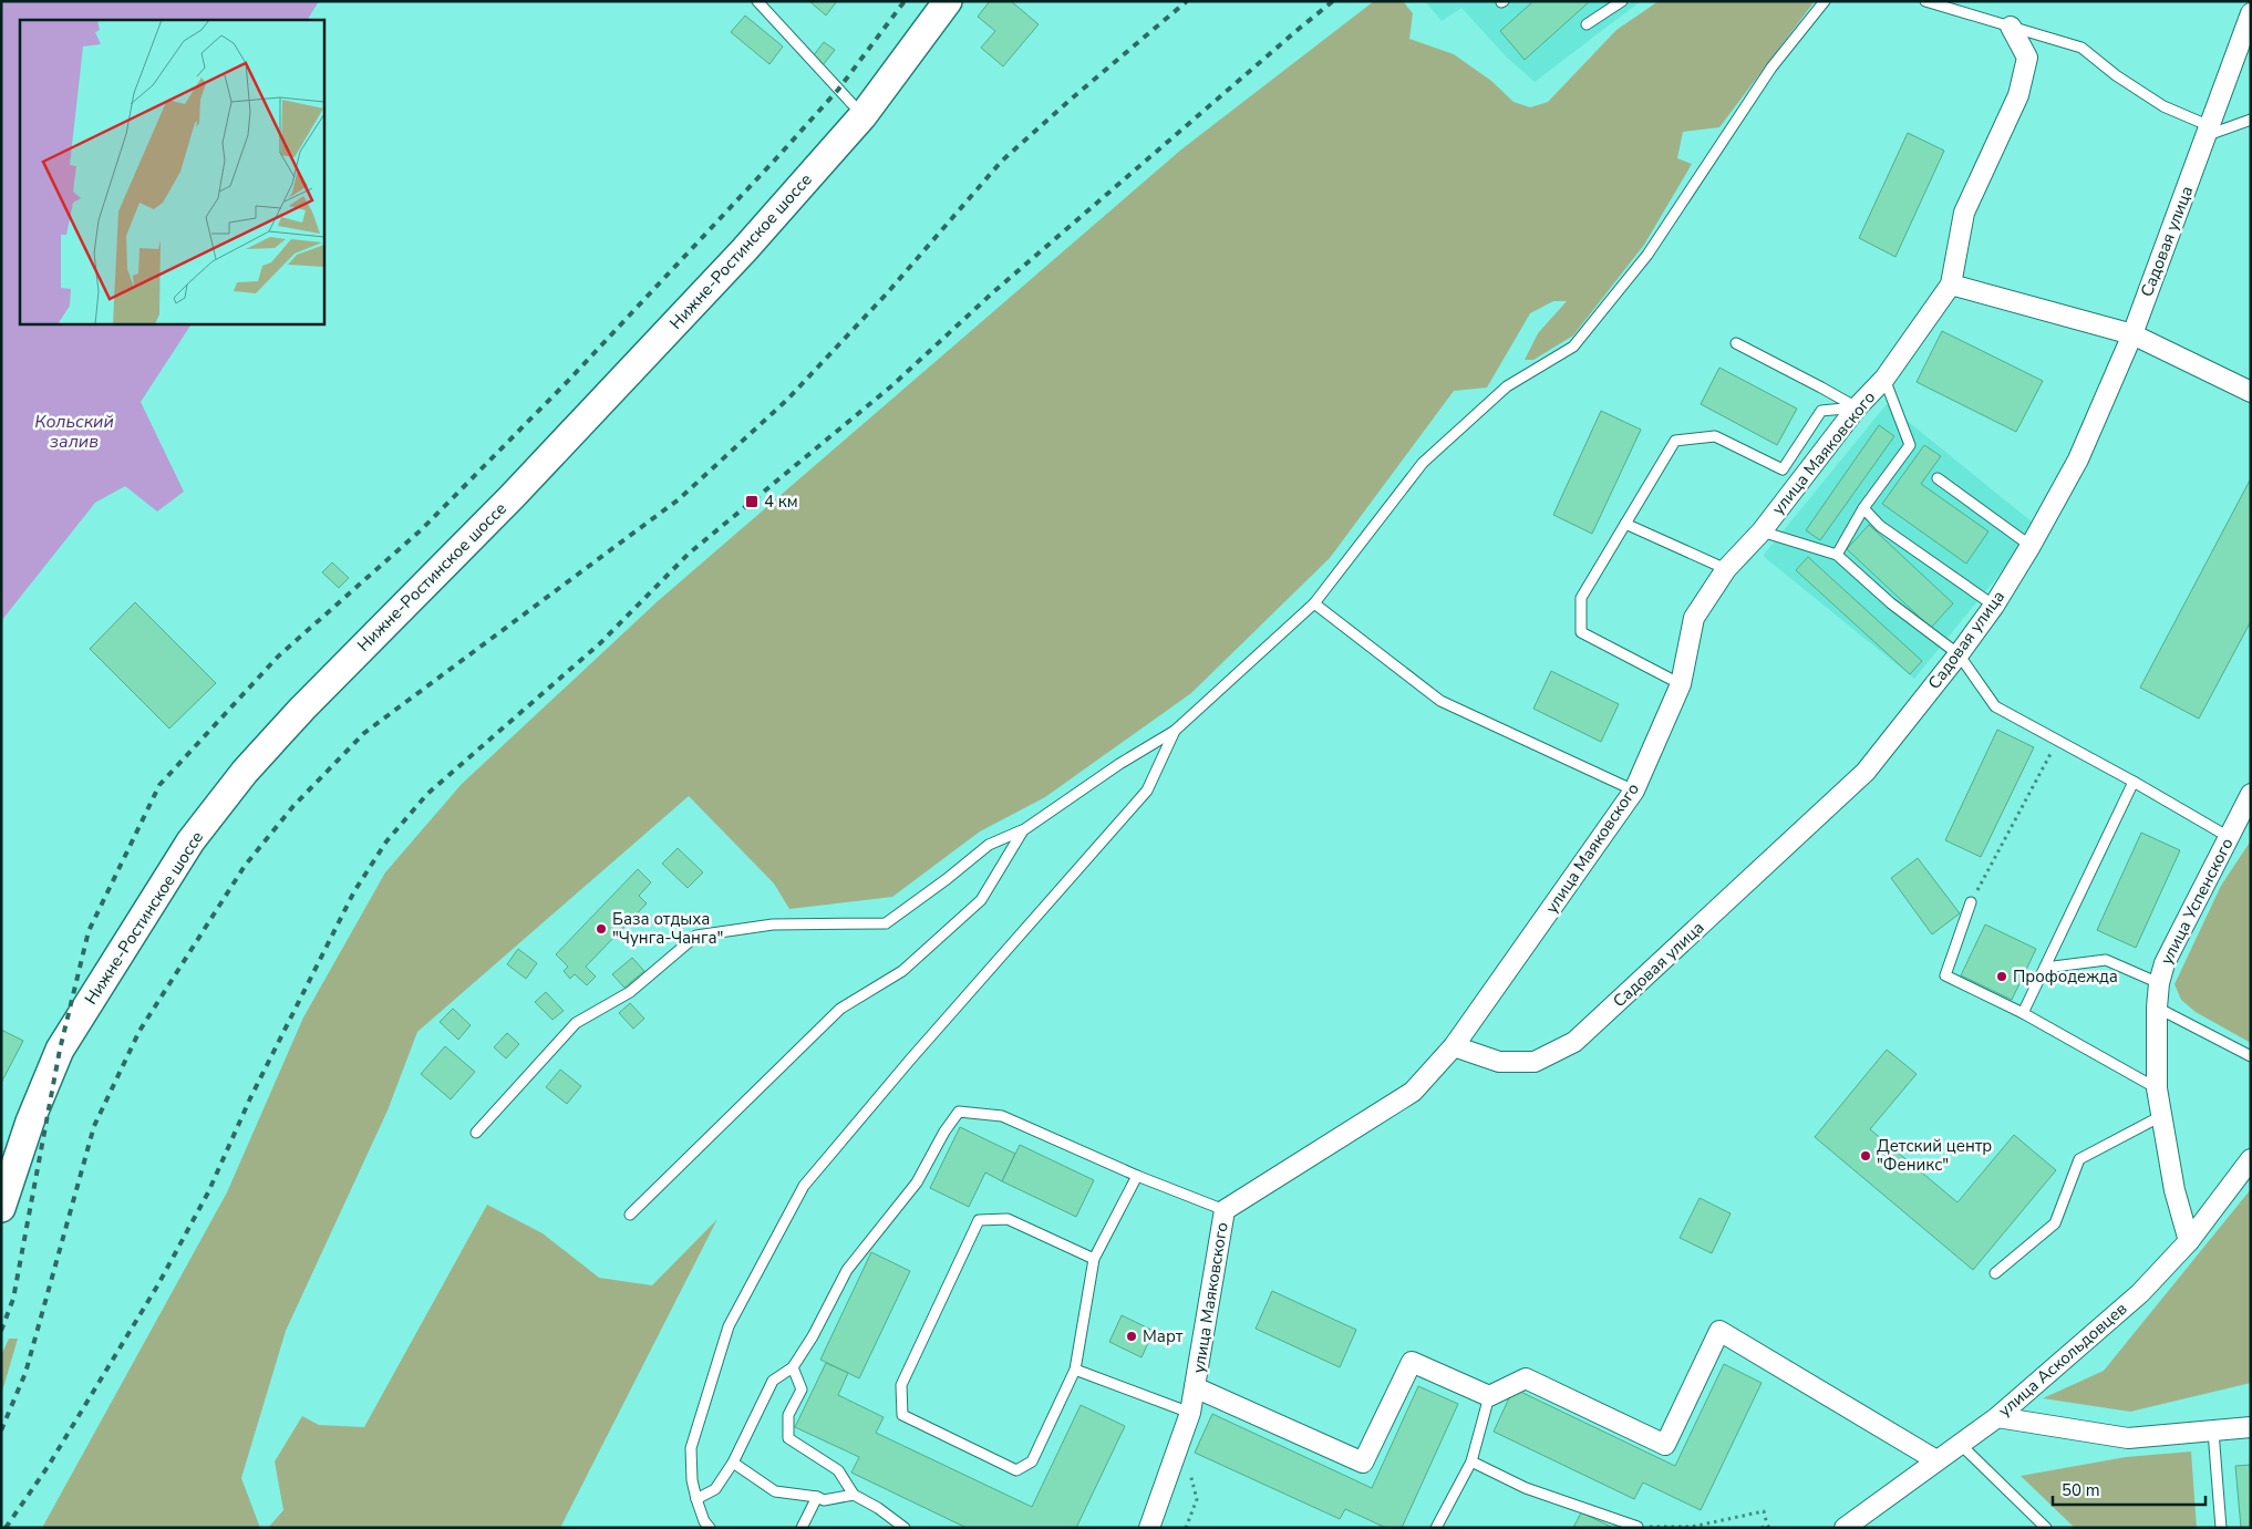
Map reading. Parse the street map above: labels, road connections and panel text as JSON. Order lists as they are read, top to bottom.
{
  "streets": {
    "street": [
      "Садовая улица",
      "Нижне-Ростинское шоссе",
      "улица Маяковского",
      "улица Успенского",
      "улица Аскольдовцев"
    ]
  },
  "crossings": [
    ["Садовая улица", "улица Маяковского"],
    ["улица Успенского", "улица Аскольдовцев"]
  ],
  "water": ["Кольский залив"],
  "places": {
    "transit": ["4 км"],
    "other": [
      "База отдыха \"Чунга-Чанга\"",
      "Профодежда",
      "Детский центр \"Феникс\"",
      "Март"
    ]
  },
  "scale_bar": "50 m"
}
